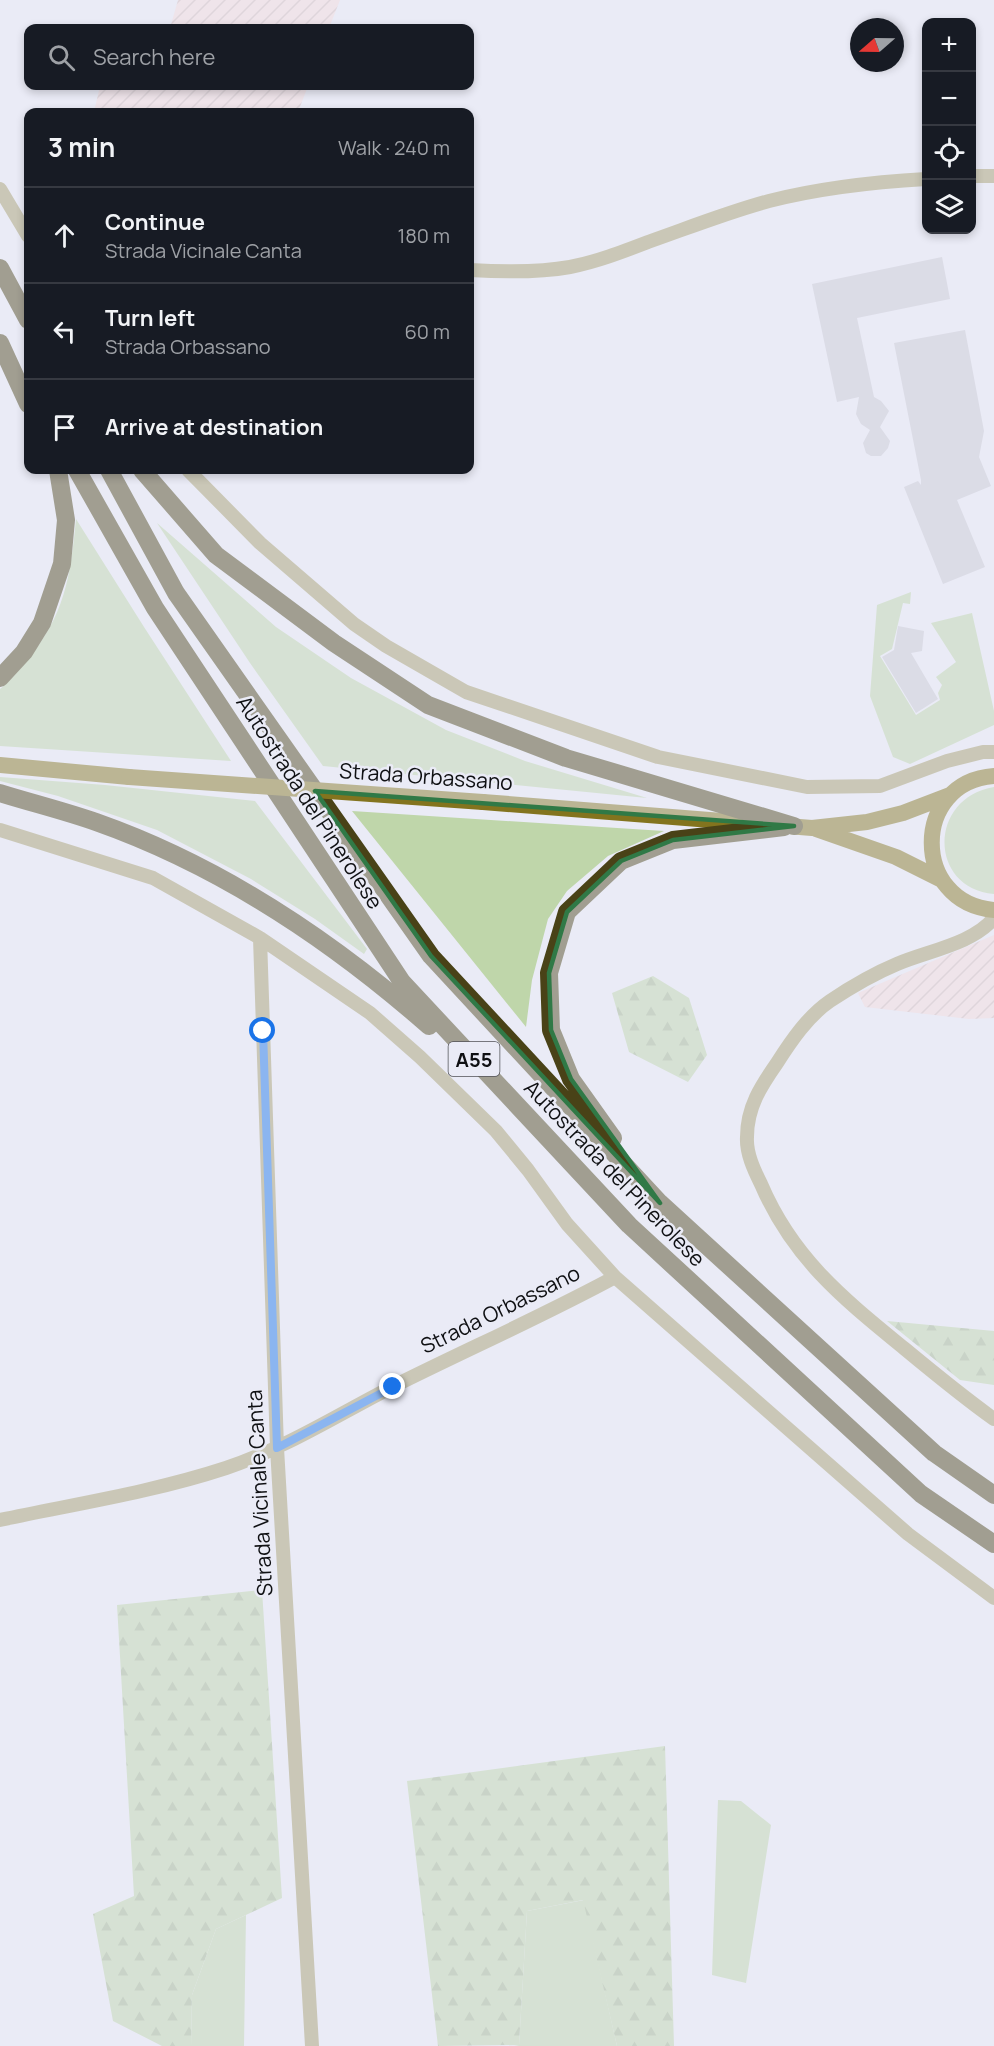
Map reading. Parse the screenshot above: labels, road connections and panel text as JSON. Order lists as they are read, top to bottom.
{
  "streets": {
    "highway": ["Autostrada del Pinerolese", "A55"],
    "main road": ["Strada Orbassano"],
    "street": ["Strada Vicinale Canta"]
  },
  "crossings": [
    ["Strada Orbassano", "Strada Vicinale Canta"]
  ],
  "north": "left",
  "page": {
    "map_buttons": ["+", "−"],
    "search": "Search here",
    "heading": ["3 min", "Walk · 240 m"],
    "list": [
      ["Continue", "Strada Vicinale Canta", "180 m"],
      ["Turn left", "Strada Orbassano", "60 m"],
      "Arrive at destination"
    ]
  }
}
